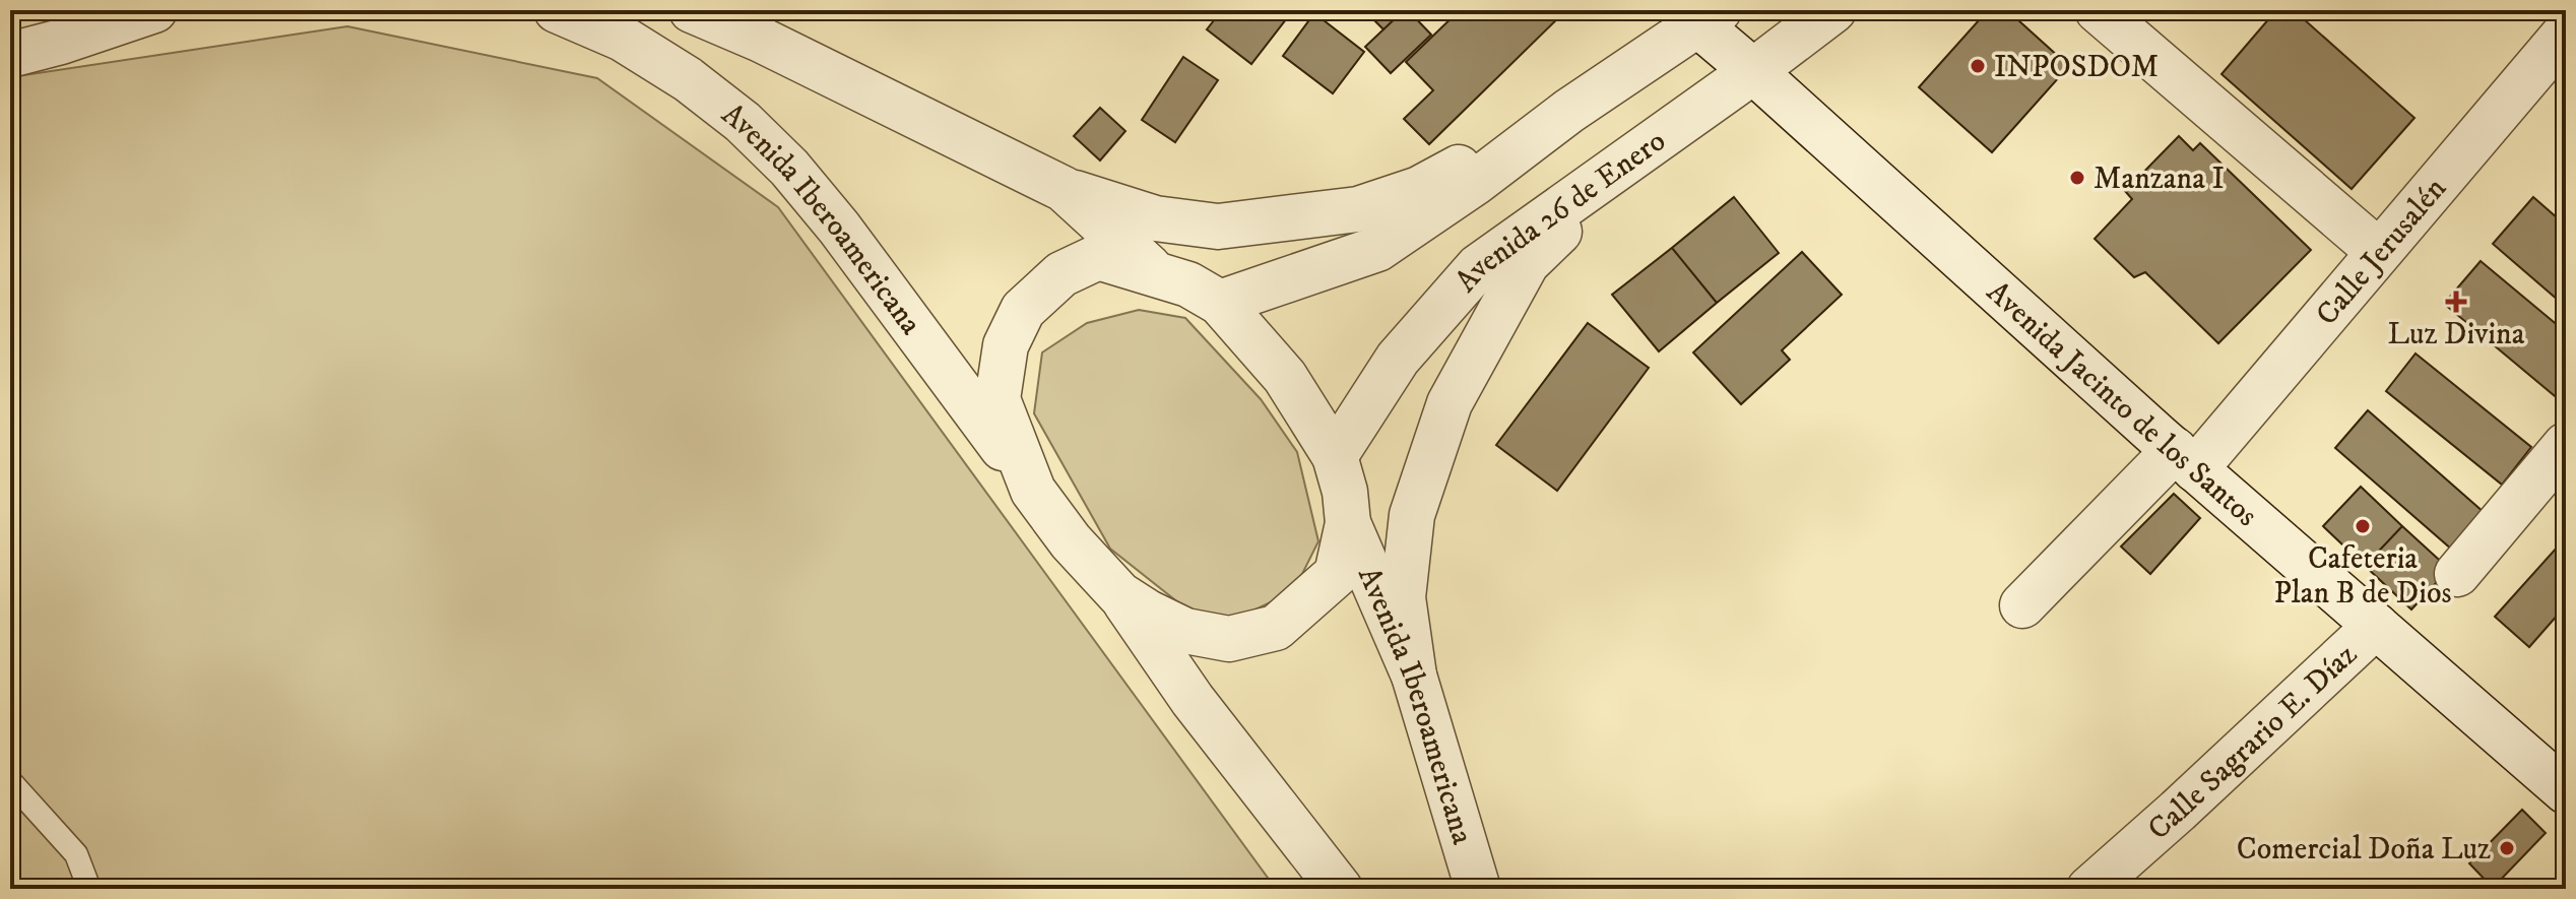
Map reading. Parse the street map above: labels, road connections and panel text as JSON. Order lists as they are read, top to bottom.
{
  "streets": {
    "street": [
      "Avenida 26 de Enero",
      "Avenida Iberoamericana",
      "Calle Jerusalén",
      "Avenida Jacinto de los Santos",
      "Calle Sagrario E. Díaz"
    ]
  },
  "crossings": [
    ["Avenida 26 de Enero", "Avenida Jacinto de los Santos"],
    ["Calle Jerusalén", "Avenida Jacinto de los Santos"],
    ["Avenida Jacinto de los Santos", "Calle Sagrario E. Díaz"]
  ],
  "places": {
    "other": [
      "INPOSDOM",
      "Manzana I",
      "Cafeteria Plan B de Dios",
      "Comercial Doña Luz"
    ],
    "health": ["Luz Divina"]
  }
}
